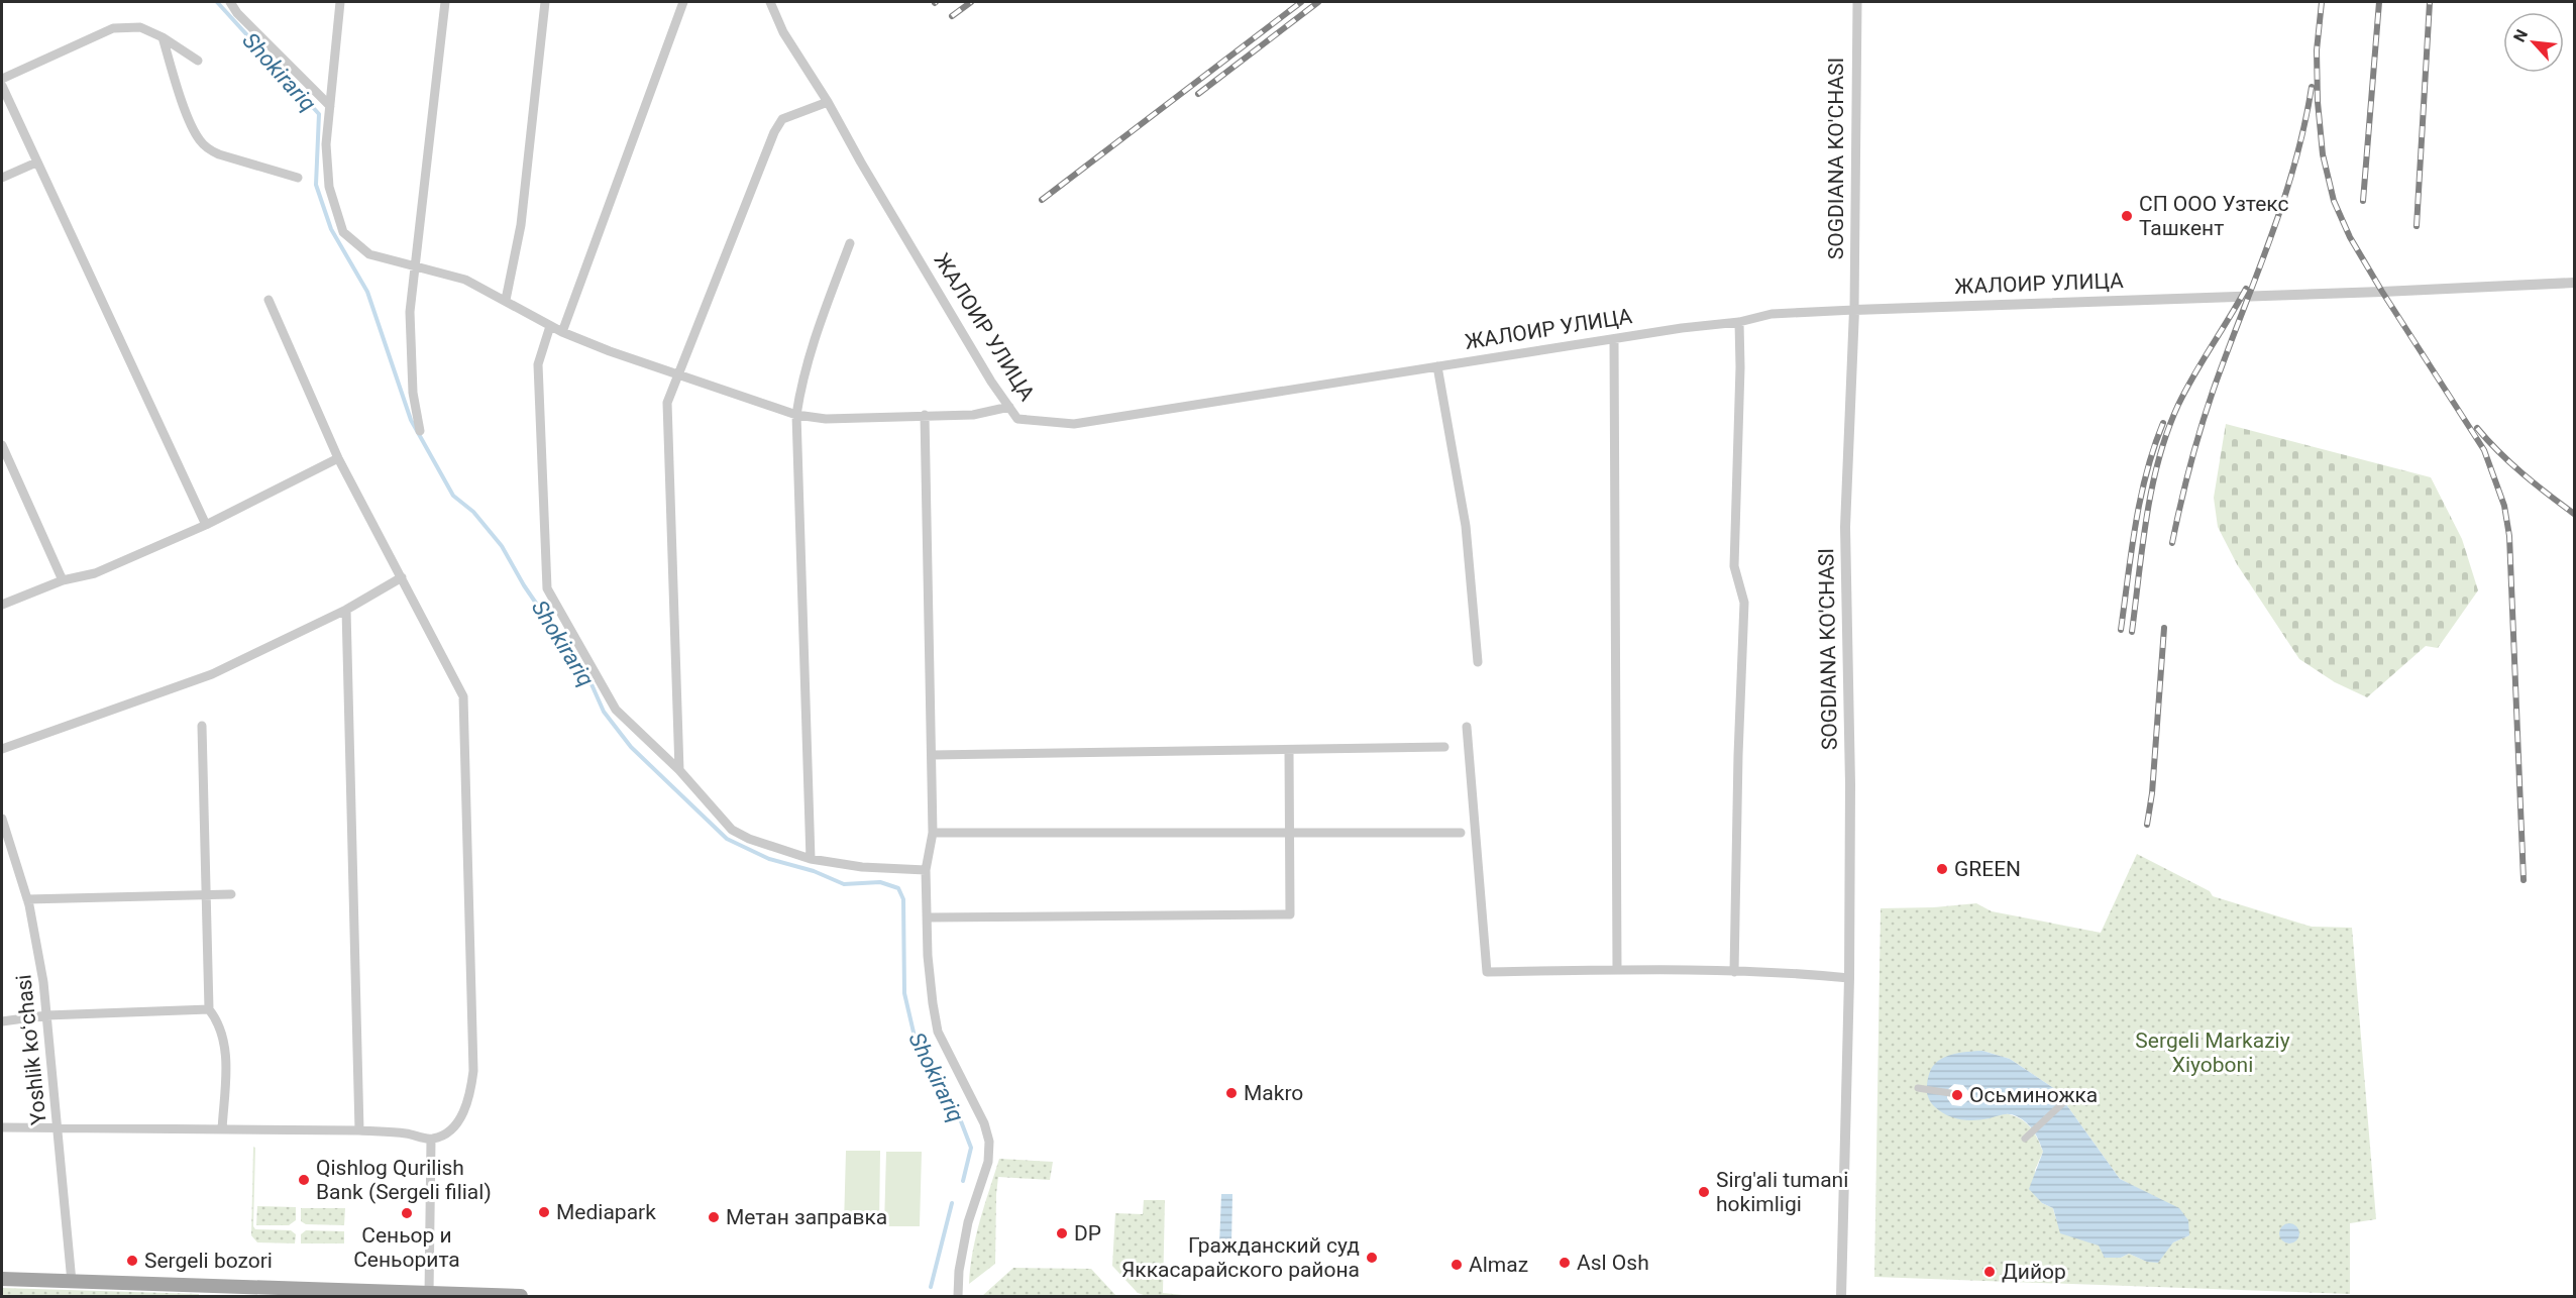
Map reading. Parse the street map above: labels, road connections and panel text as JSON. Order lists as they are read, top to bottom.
{
  "streets": {
    "street": ["SOGDIANA KO'CHASI", "ЖАЛОИР УЛИЦА", "Yoshlik koʻchasi"]
  },
  "crossings": [
    ["SOGDIANA KO'CHASI", "ЖАЛОИР УЛИЦА"]
  ],
  "water": ["Shokirariq"],
  "parks": ["Sergeli Markaziy Xiyoboni"],
  "places": [
    "СП ООО Узтекс Ташкент",
    "GREEN",
    "Makro",
    "Осьминожка",
    "Qishlog Qurilish Bank (Sergeli filial)",
    "Sirg'ali tumani hokimligi",
    "Mediapark",
    "Сеньор и Сеньорита",
    "Метан заправка",
    "DP",
    "Гражданский суд Яккасарайского района",
    "Sergeli bozori",
    "Asl Osh",
    "Almaz",
    "Дийор"
  ],
  "north": "top left"
}
